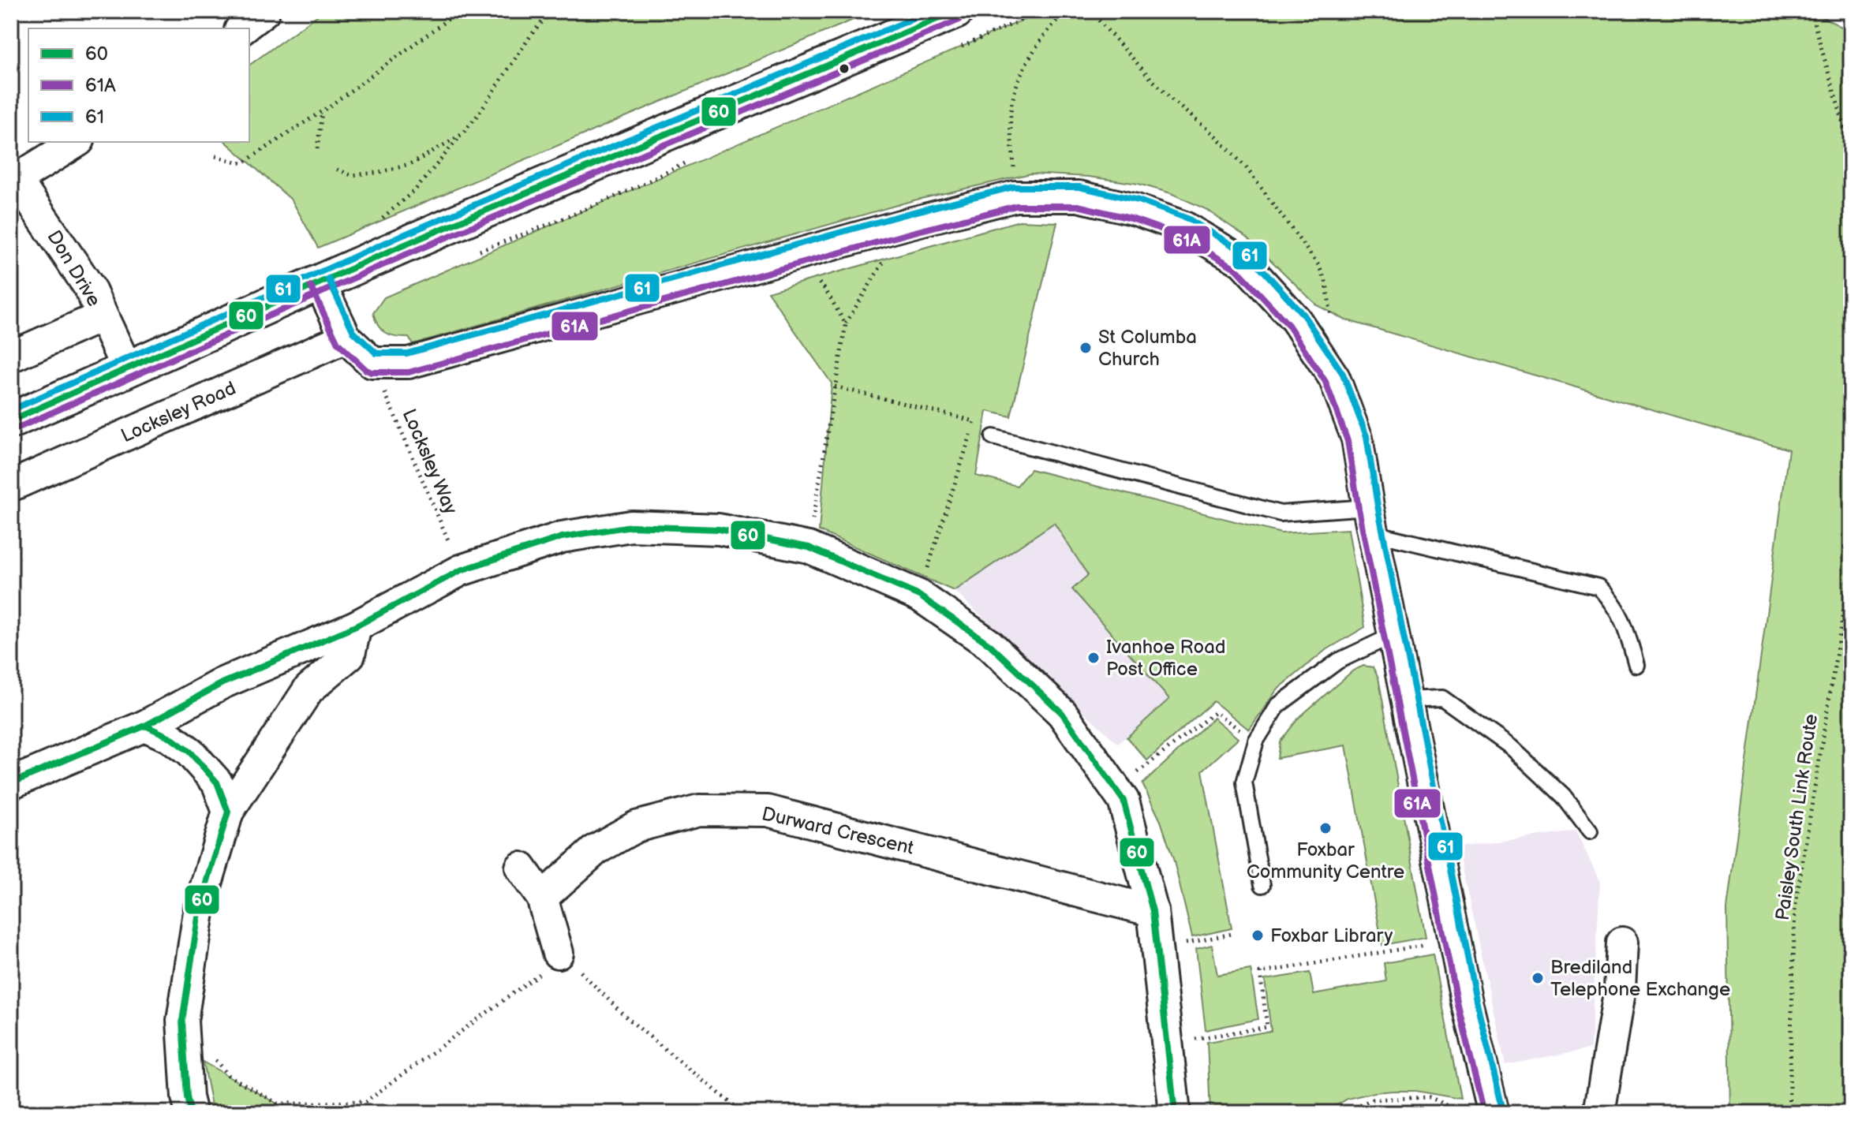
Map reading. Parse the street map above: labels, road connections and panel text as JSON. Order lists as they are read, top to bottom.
{
  "streets": {
    "street": ["Don Drive", "Locksley Road", "Durward Crescent"],
    "path": ["Locksley Way", "Paisley South Link Route"]
  },
  "places": [
    "St Columba Church",
    "Ivanhoe Road Post Office",
    "Foxbar Community Centre",
    "Foxbar Library",
    "Brediland Telephone Exchange"
  ],
  "lines": ["transit line 60", "transit line 61", "transit line 61A"],
  "legend": ["60", "61A", "61"]
}
